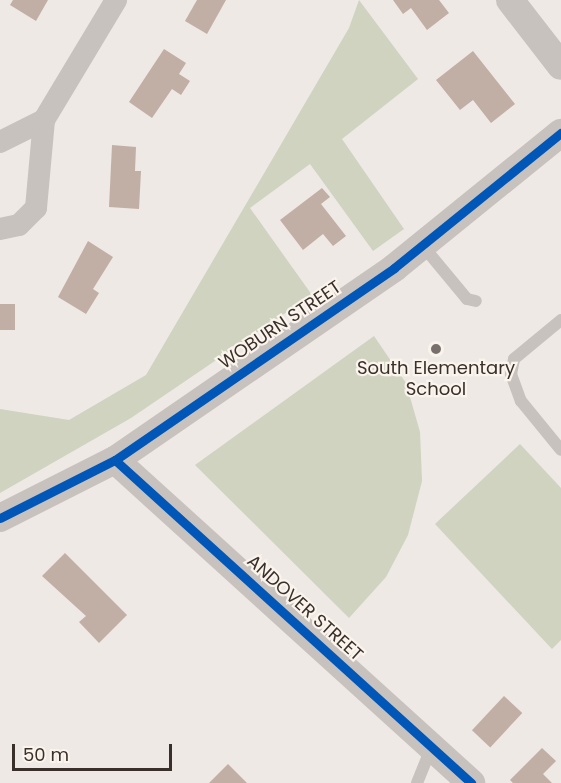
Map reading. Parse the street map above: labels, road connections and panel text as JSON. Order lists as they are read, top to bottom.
{
  "streets": {
    "street": ["WOBURN STREET", "ANDOVER STREET"]
  },
  "crossings": [
    ["WOBURN STREET", "ANDOVER STREET"]
  ],
  "places": ["South Elementary School"],
  "scale_bar": "50 m"
}
